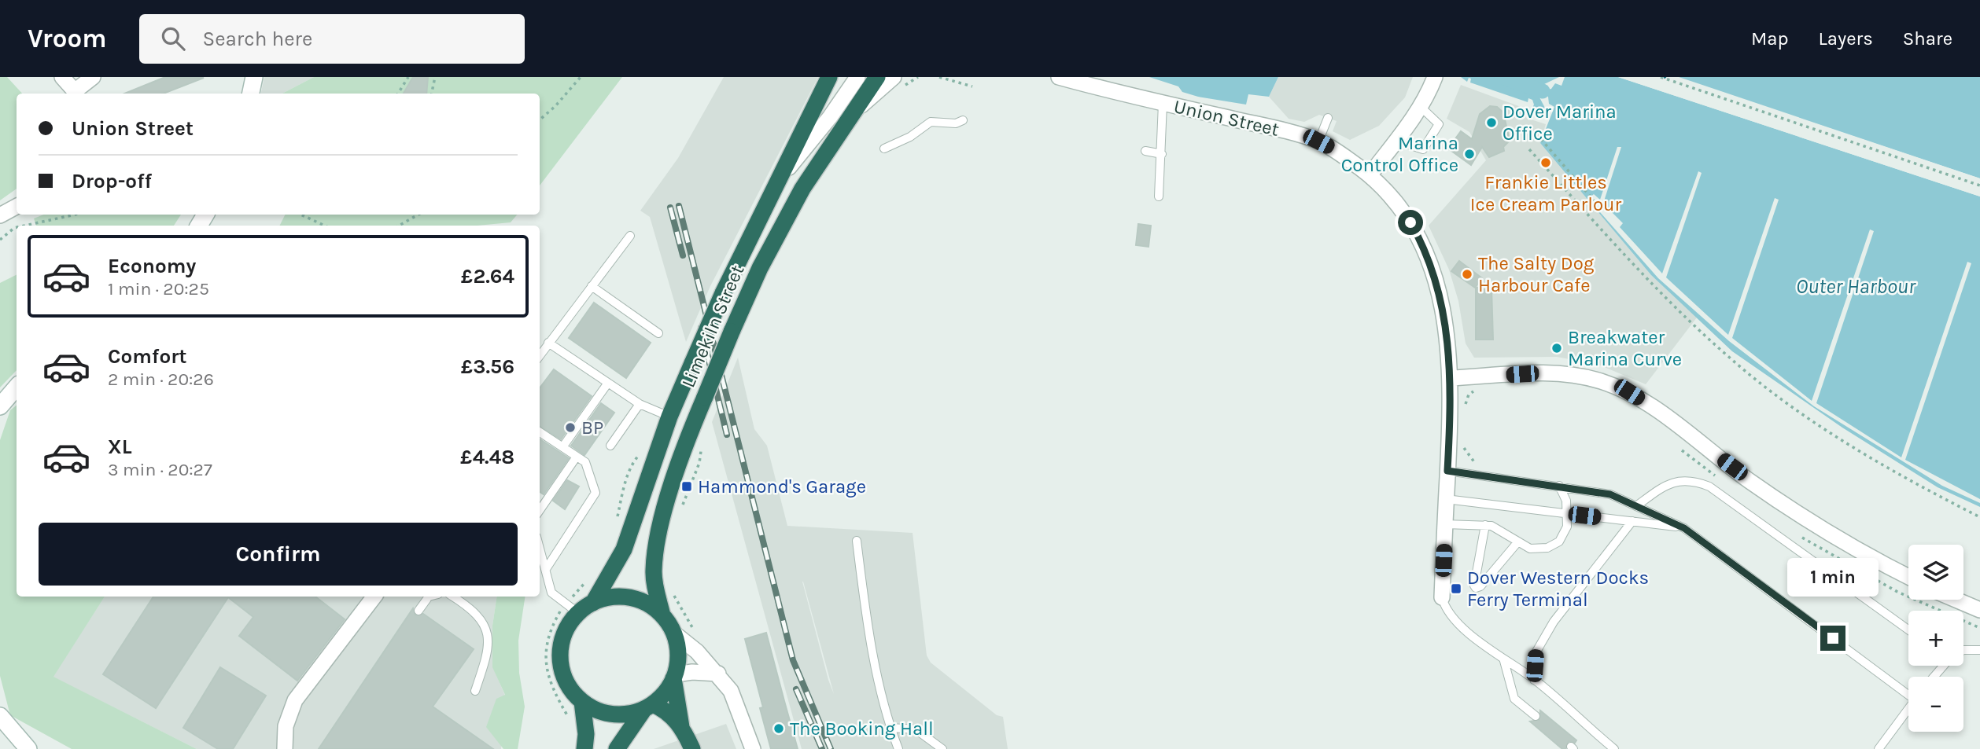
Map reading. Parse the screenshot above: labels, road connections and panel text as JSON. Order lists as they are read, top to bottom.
{
  "streets": {
    "highway": ["Limekiln Street"],
    "street": ["Union Street"]
  },
  "water": ["Outer Harbour"],
  "places": {
    "other": [
      "Dover Marina Office",
      "Marina Control Office",
      "Frankie Littles Ice Cream Parlour",
      "The Salty Dog Harbour Cafe",
      "Breakwater Marina Curve",
      "BP",
      "The Booking Hall"
    ],
    "transit": ["Hammond's Garage", "Dover Western Docks Ferry Terminal"]
  },
  "page": {
    "header": "Vroom",
    "search": "Search here",
    "nav": ["Map", "Layers", "Share"],
    "banner": ["Union Street", "Drop-off"],
    "list": [
      {
        "name": "Economy",
        "note": "1 min · 20:25",
        "value": "£2.64"
      },
      {
        "name": "Comfort",
        "note": "2 min · 20:26",
        "value": "£3.56"
      },
      {
        "name": "XL",
        "note": "3 min · 20:27",
        "value": "£4.48"
      }
    ],
    "buttons": "Confirm",
    "map_buttons": ["+", "−"],
    "bubble": "1 min"
  }
}
